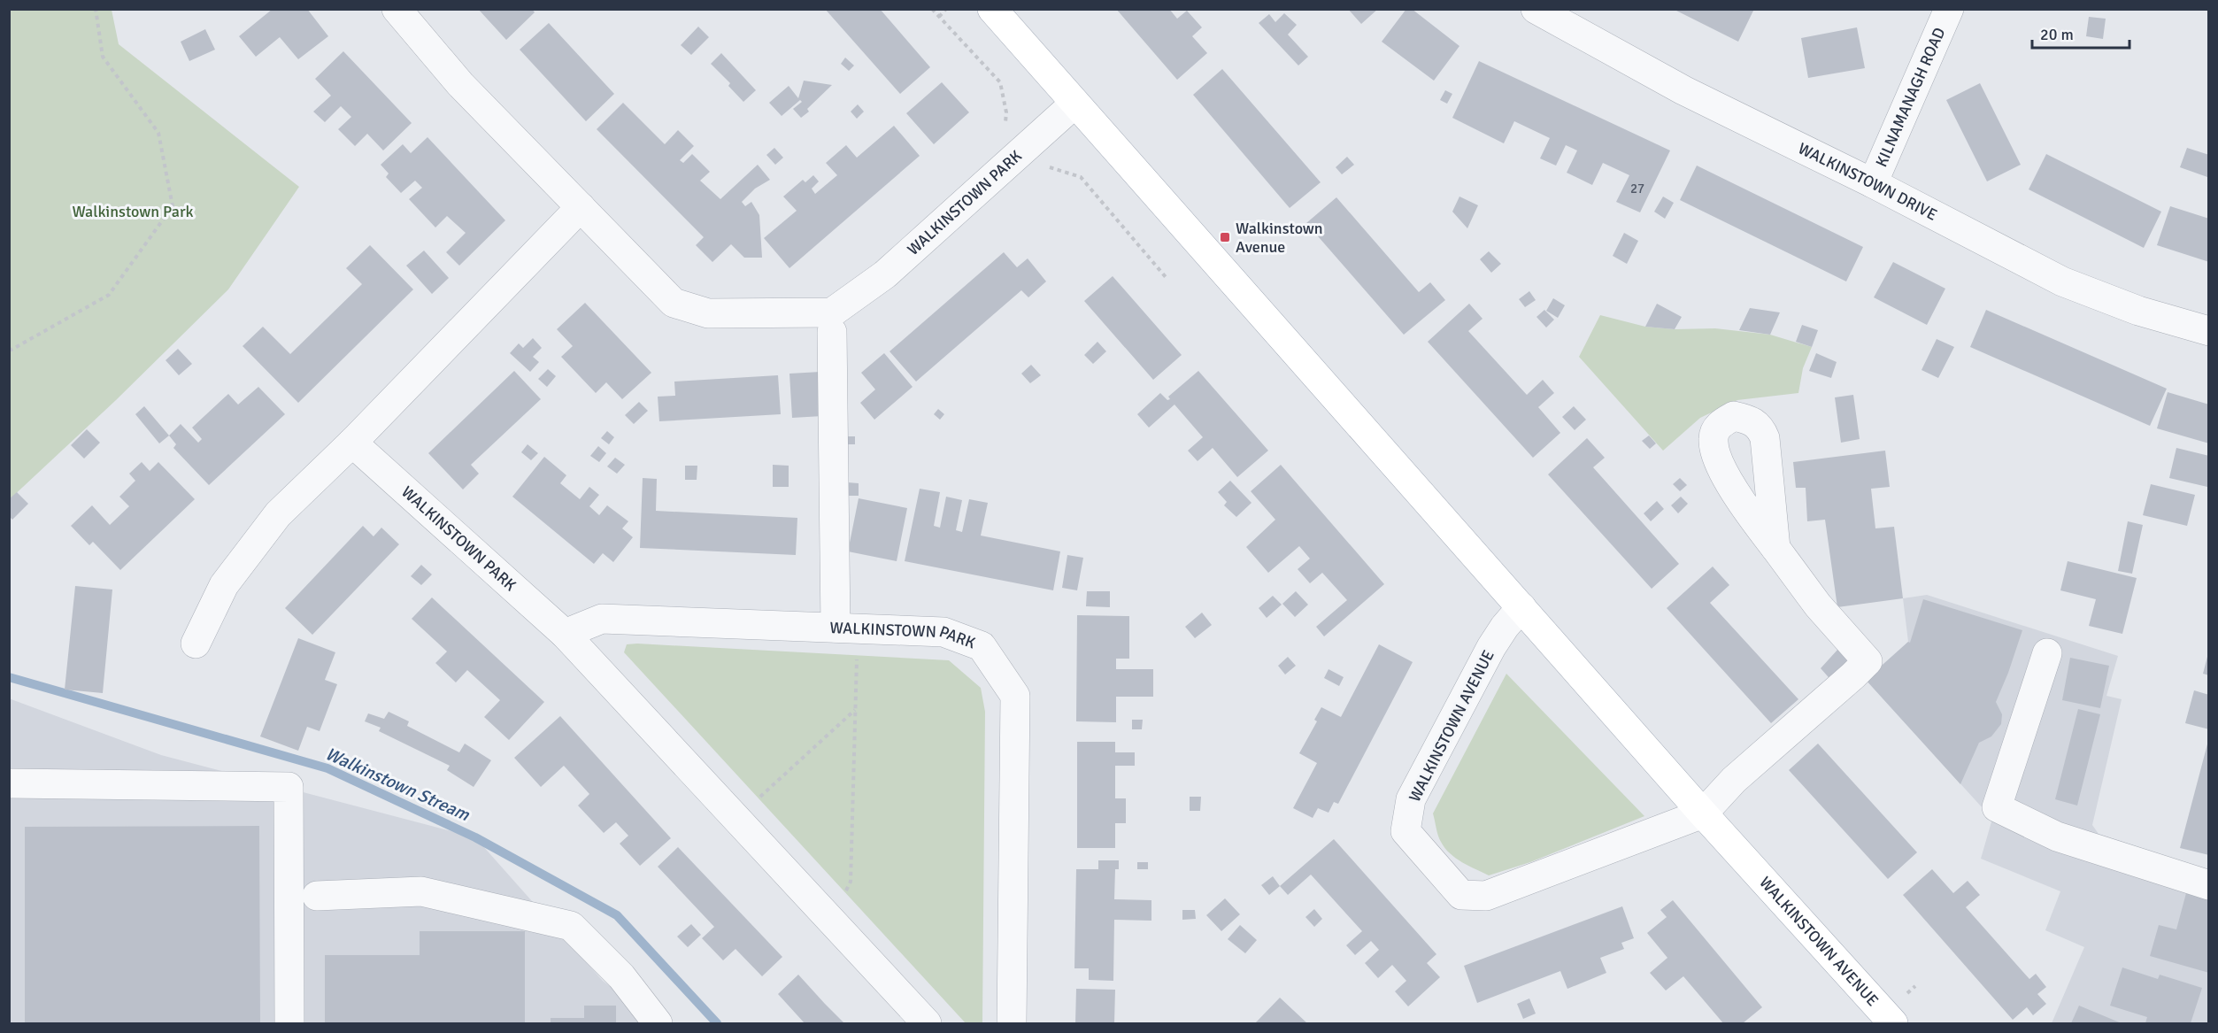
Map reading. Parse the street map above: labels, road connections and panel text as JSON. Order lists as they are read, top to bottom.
{
  "streets": {
    "main road": ["WALKINSTOWN AVENUE"],
    "street": ["KILNAMANAGH ROAD", "WALKINSTOWN DRIVE", "WALKINSTOWN PARK"]
  },
  "crossings": [
    ["KILNAMANAGH ROAD", "WALKINSTOWN DRIVE"],
    ["WALKINSTOWN PARK", "WALKINSTOWN AVENUE"]
  ],
  "water": ["Walkinstown Stream"],
  "parks": ["Walkinstown Park"],
  "places": {
    "transit": ["Walkinstown Avenue"]
  },
  "house_numbers": ["27"],
  "scale_bar": "20 m"
}
